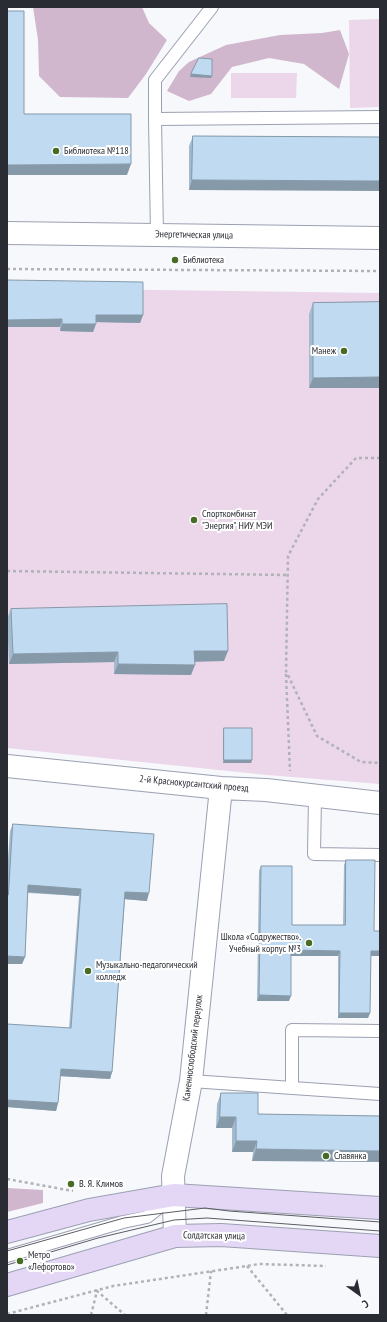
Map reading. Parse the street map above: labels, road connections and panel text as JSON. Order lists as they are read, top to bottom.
{
  "streets": {
    "main road": ["Солдатская улица"],
    "street": ["Энергетическая улица", "2-й Краснокурсантский проезд", "Каменнослободский переулок"]
  },
  "crossings": [
    ["2-й Краснокурсантский проезд", "Каменнослободский переулок"],
    ["Каменнослободский переулок", "Солдатская улица"]
  ],
  "places": [
    "Библиотека №118",
    "Библиотека",
    "Манеж",
    "Спорткомбинат \"Энергия\" НИУ МЭИ",
    "Школа «Содружество». Учебный корпус №3",
    "Музыкально-педагогический колледж",
    "Славянка",
    "В. Я. Климов",
    "Метро «Лефортово»"
  ],
  "north": "bottom right"
}
